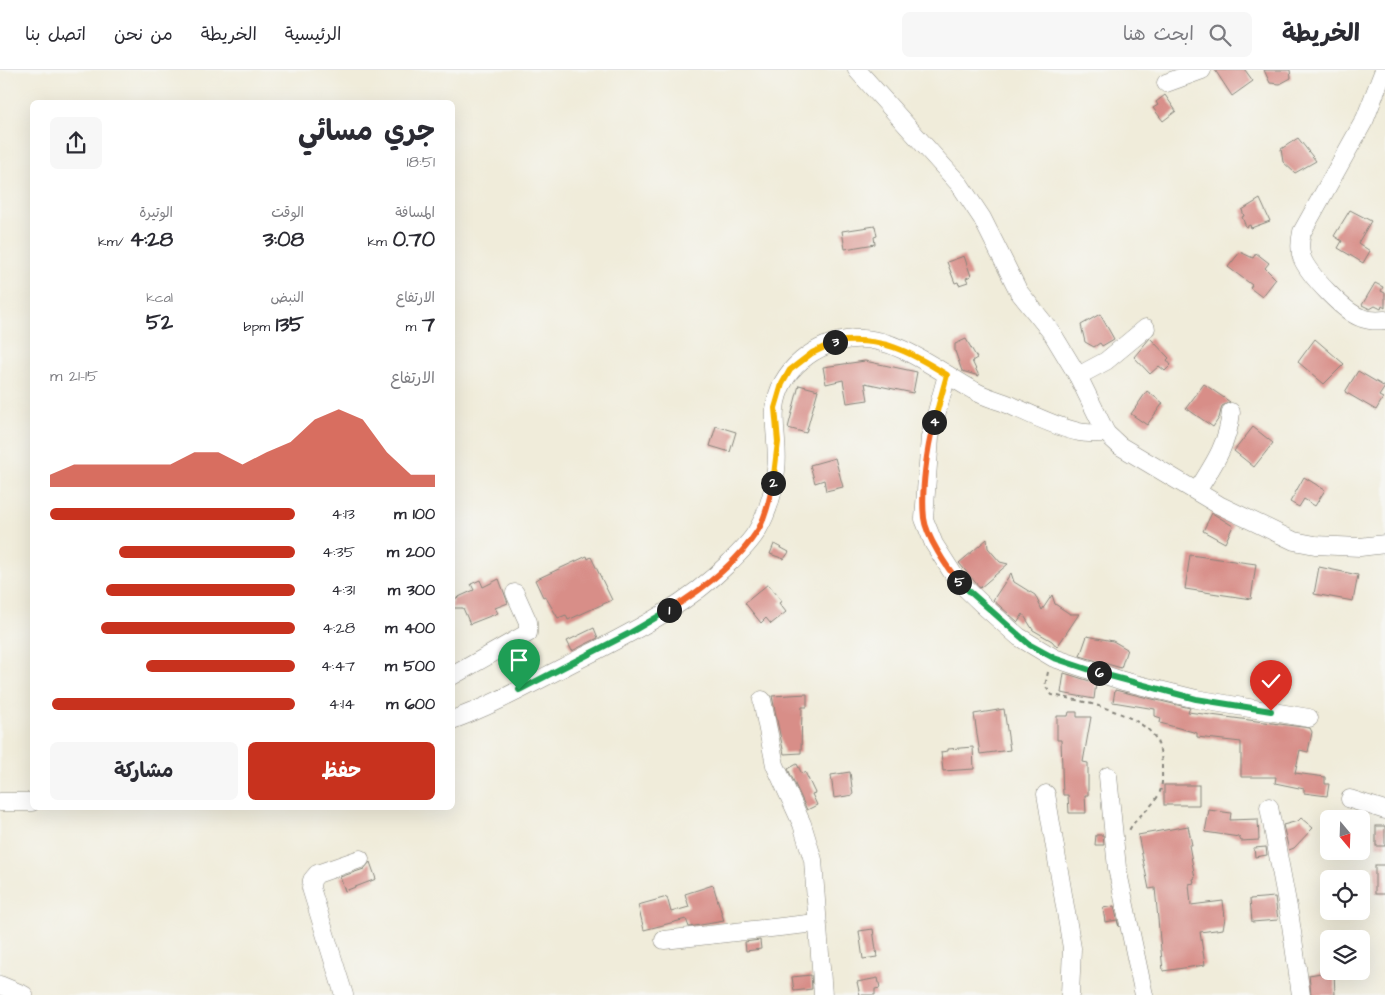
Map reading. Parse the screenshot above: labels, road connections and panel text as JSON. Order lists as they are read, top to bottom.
{
  "north": "bottom",
  "page": {
    "header": "الخريطة",
    "search": "ابحث هنا",
    "nav": [
      "الرئيسية",
      "الخريطة",
      "من نحن",
      "اتصل بنا"
    ],
    "heading": ["جري مسائي", "18:51"],
    "stats": [
      ["المسافة", "0.70 km"],
      ["الوقت", "3:08"],
      ["الوتيرة", "4:28 /km"],
      ["الارتفاع", "7 m"],
      ["النبض", "135 bpm"],
      ["kcal", "52"]
    ],
    "pins": [
      "3",
      "4",
      "2",
      "5",
      "1",
      "6"
    ],
    "chart": ["الارتفاع", "15–21 m"],
    "list": [
      {
        "name": "100 m",
        "note": "4:13"
      },
      {
        "name": "200 m",
        "note": "4:35"
      },
      {
        "name": "300 m",
        "note": "4:31"
      },
      {
        "name": "400 m",
        "note": "4:28"
      },
      {
        "name": "500 m",
        "note": "4:47"
      },
      {
        "name": "600 m",
        "note": "4:14"
      }
    ],
    "buttons": ["حفظ", "مشاركة"]
  }
}
